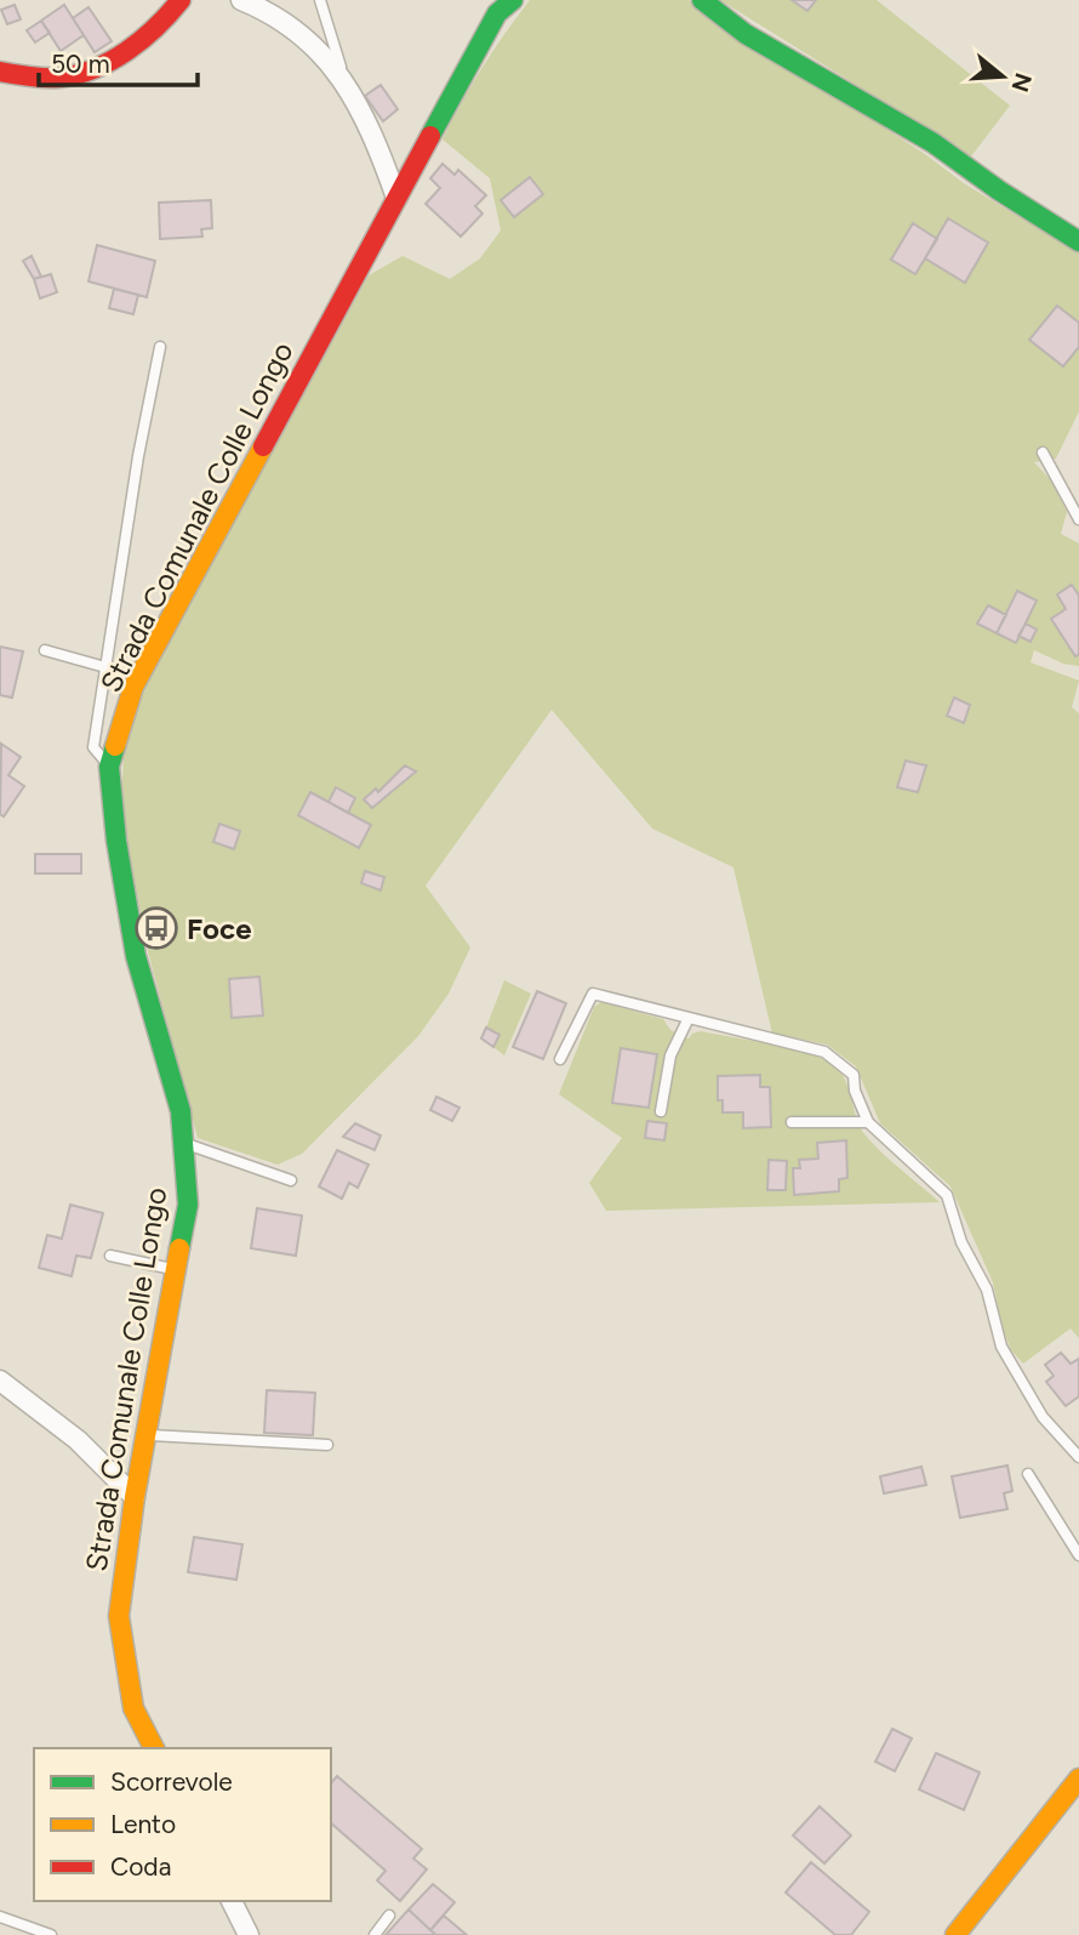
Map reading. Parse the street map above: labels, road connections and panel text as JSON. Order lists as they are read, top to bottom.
{
  "streets": {
    "street": ["Strada Comunale Colle Longo"]
  },
  "places": {
    "bus stop": ["Foce"]
  },
  "legend": ["Scorrevole", "Lento", "Coda"],
  "scale_bar": "50 m",
  "north": "right"
}
